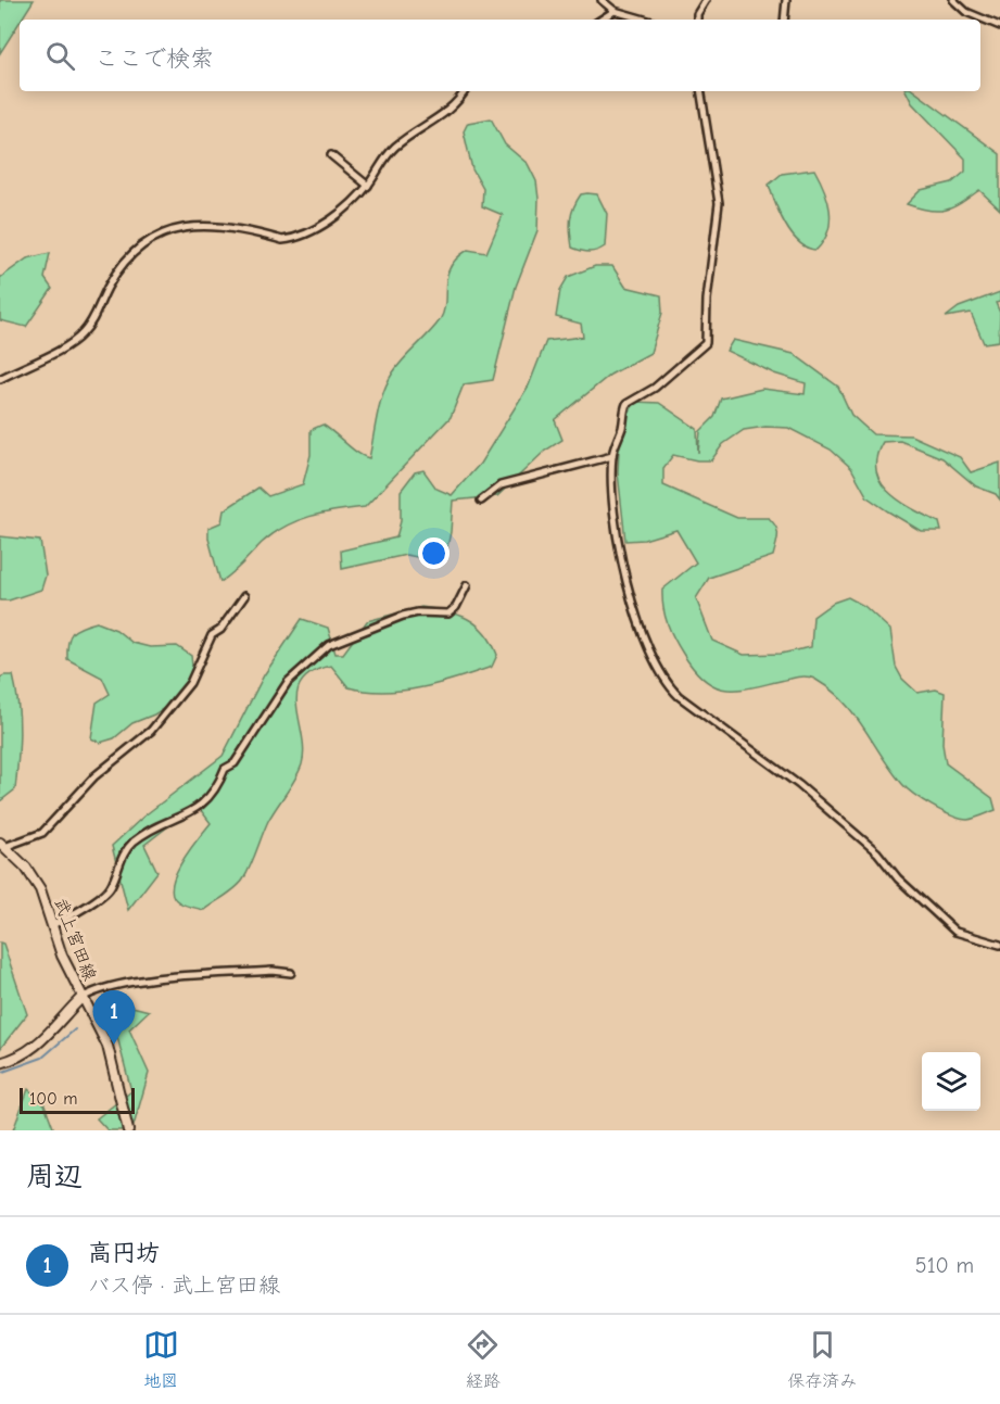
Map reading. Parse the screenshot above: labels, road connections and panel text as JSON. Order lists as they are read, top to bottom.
{
  "streets": {
    "main road": ["武上宮田線"]
  },
  "scale_bar": "100 m",
  "page": {
    "search": "ここで検索",
    "pins": "1",
    "scale": "100 m",
    "heading": "周辺",
    "list": [
      {
        "mark": "1",
        "name": "高円坊",
        "note": "バス停 · 武上宮田線",
        "value": "510 m"
      }
    ],
    "nav": ["地図", "経路", "保存済み"]
  }
}
